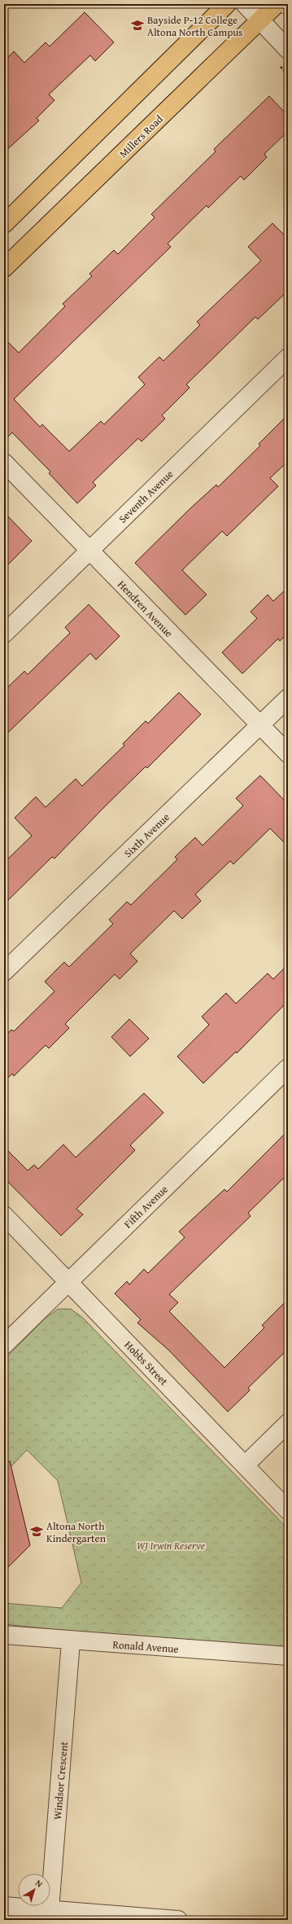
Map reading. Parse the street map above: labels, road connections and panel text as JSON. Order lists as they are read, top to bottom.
{
  "streets": {
    "main road": ["Millers Road"],
    "street": [
      "Seventh Avenue",
      "Hendren Avenue",
      "Sixth Avenue",
      "Fifth Avenue",
      "Hobbs Street",
      "Ronald Avenue",
      "Windsor Crescent"
    ]
  },
  "crossings": [
    ["Seventh Avenue", "Hendren Avenue"],
    ["Hendren Avenue", "Sixth Avenue"],
    ["Fifth Avenue", "Hobbs Street"],
    ["Ronald Avenue", "Windsor Crescent"]
  ],
  "parks": ["WJ Irwin Reserve"],
  "places": {
    "school or university": ["Bayside P-12 College Altona North Campus", "Altona North Kindergarten"]
  },
  "north": "top right"
}
